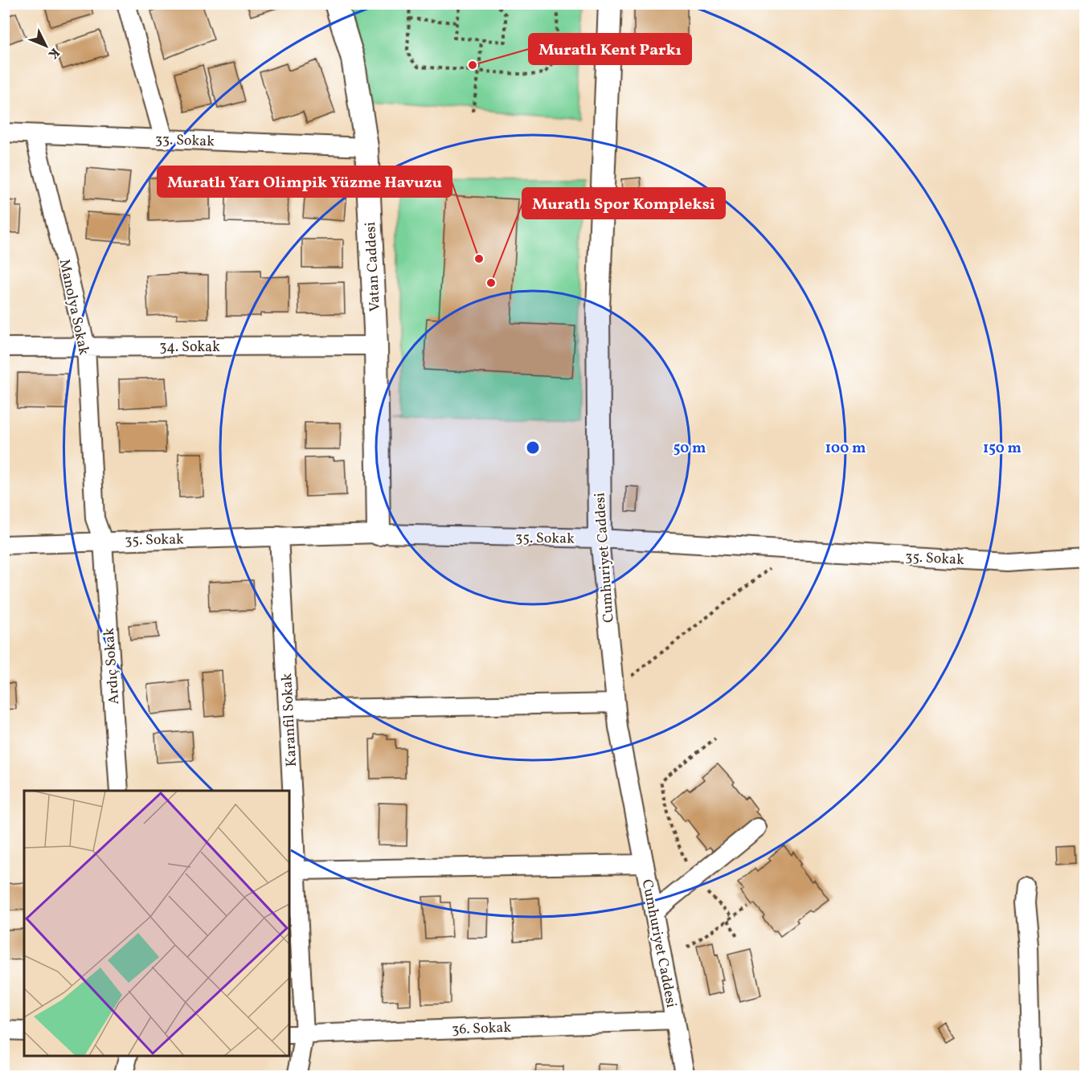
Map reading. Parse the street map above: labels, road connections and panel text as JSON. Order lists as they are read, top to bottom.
{
  "streets": {
    "street": [
      "33. Sokak",
      "Vatan Caddesi",
      "Manolya Sokak",
      "34. Sokak",
      "35. Sokak",
      "Cumhuriyet Caddesi",
      "Ardıç Sokak",
      "Karanfil Sokak",
      "36. Sokak"
    ]
  },
  "crossings": [
    ["33. Sokak", "Vatan Caddesi"],
    ["33. Sokak", "Manolya Sokak"],
    ["Vatan Caddesi", "34. Sokak"],
    ["Vatan Caddesi", "35. Sokak"],
    ["Manolya Sokak", "34. Sokak"],
    ["Manolya Sokak", "35. Sokak"],
    ["Manolya Sokak", "Ardıç Sokak"],
    ["35. Sokak", "Cumhuriyet Caddesi"],
    ["35. Sokak", "Ardıç Sokak"],
    ["35. Sokak", "Karanfil Sokak"],
    ["Cumhuriyet Caddesi", "36. Sokak"],
    ["Karanfil Sokak", "36. Sokak"]
  ],
  "places": ["Muratlı Kent Parkı", "Muratlı Yarı Olimpik Yüzme Havuzu", "Muratlı Spor Kompleksi"],
  "north": "bottom right",
  "rings": ["50 m", "100 m", "150 m"]
}
